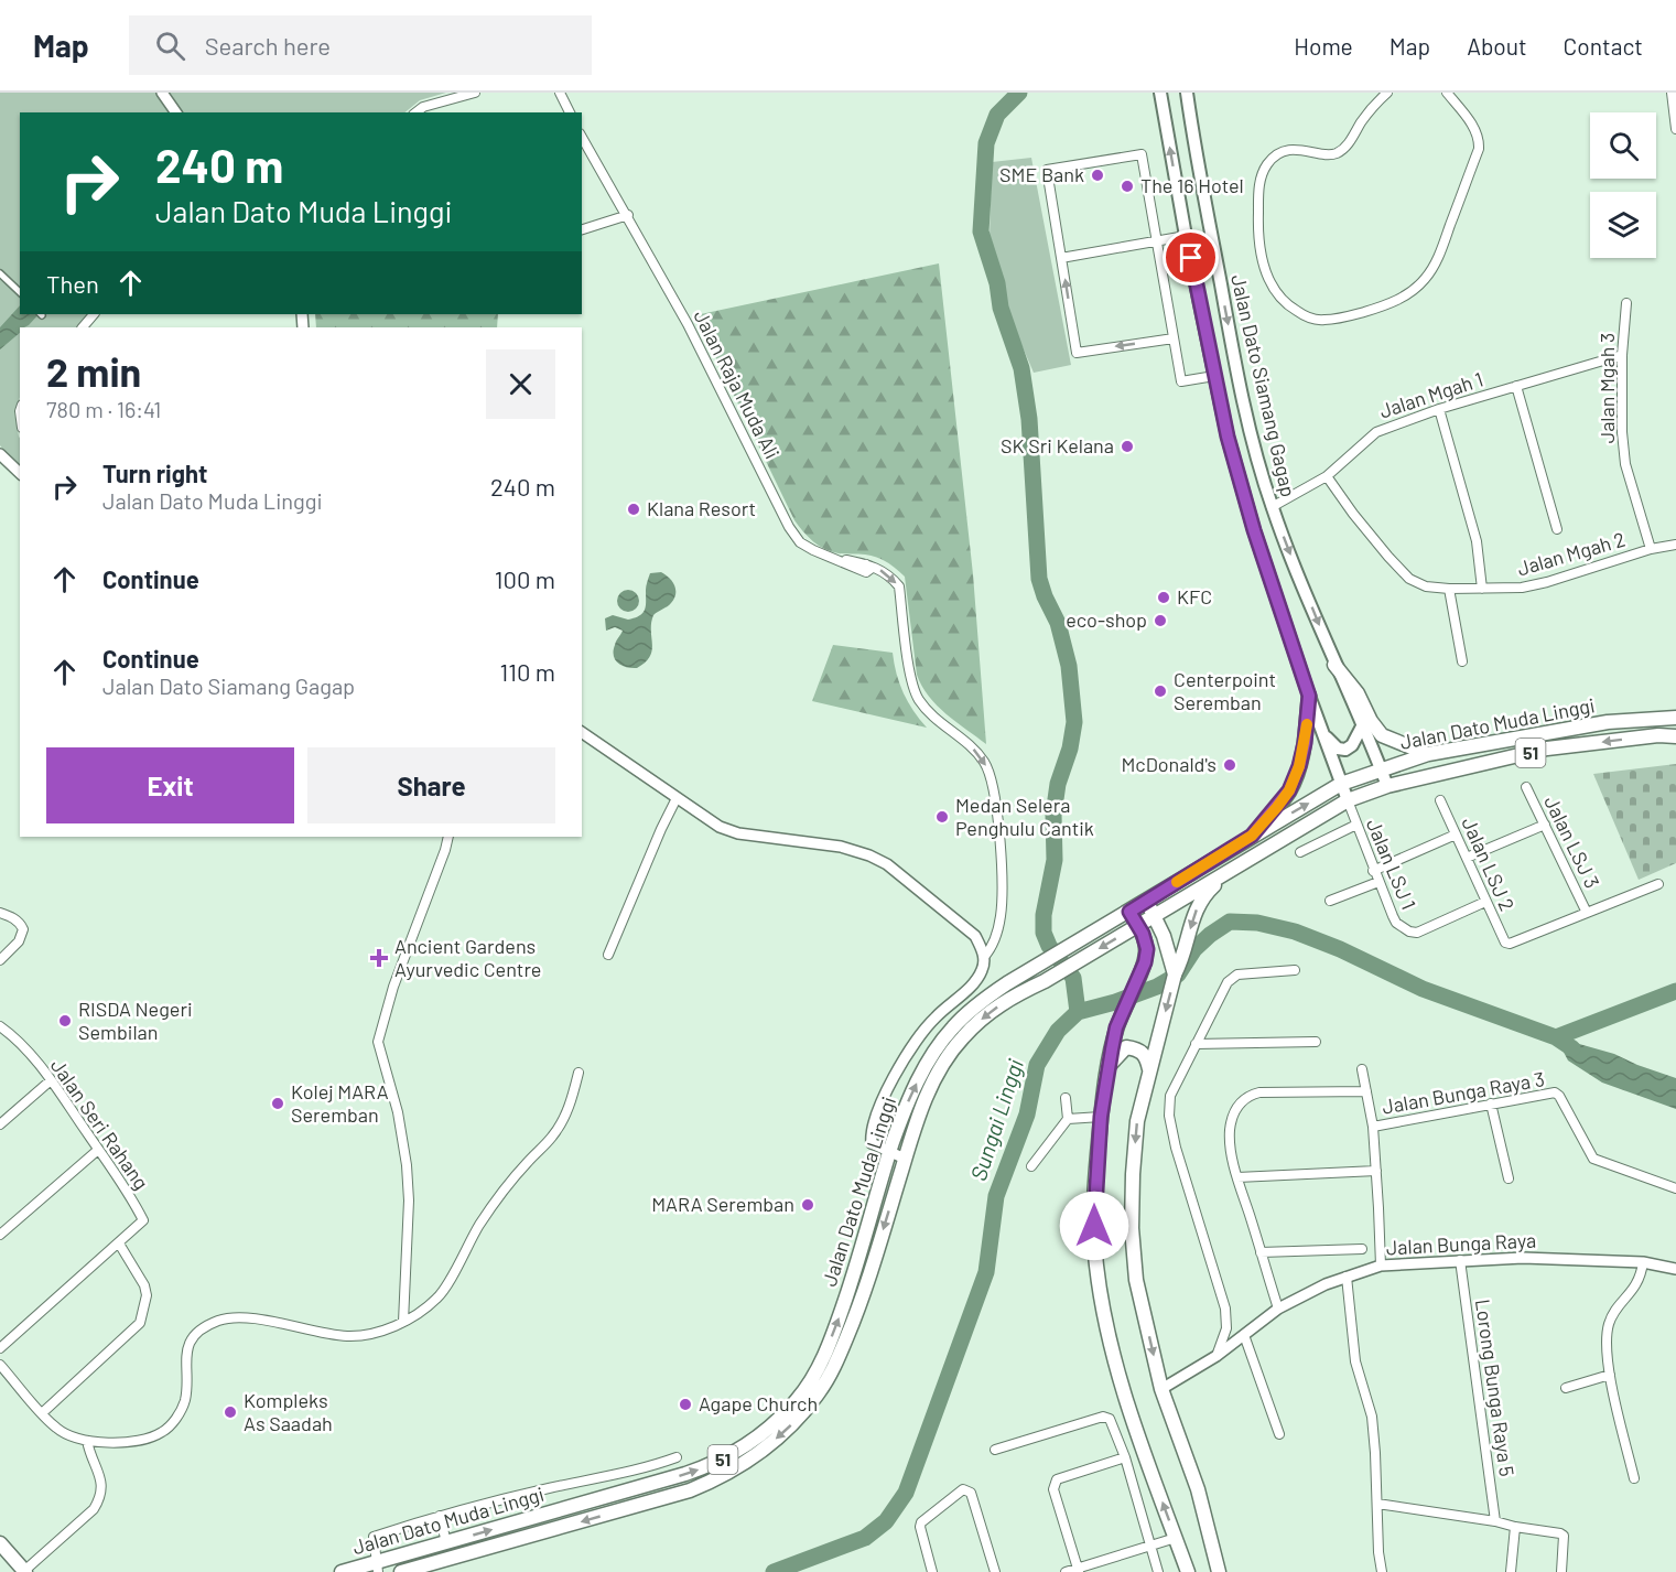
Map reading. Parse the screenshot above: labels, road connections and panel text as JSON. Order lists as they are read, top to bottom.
{
  "streets": {
    "main road": ["Jalan Dato Siamang Gagap", "Jalan Dato Muda Linggi", "51"],
    "street": [
      "Jalan Raja Muda Ali",
      "Jalan Mgah 3",
      "Jalan Mgah 1",
      "Jalan Mgah 2",
      "Jalan LSJ 3",
      "Jalan LSJ 1",
      "Jalan LSJ 2",
      "Jalan Bunga Raya 3",
      "Jalan Seri Rahang",
      "Jalan Bunga Raya",
      "Lorong Bunga Raya 5"
    ]
  },
  "crossings": [
    ["Jalan Dato Siamang Gagap", "Jalan Mgah 1"],
    ["Jalan Dato Siamang Gagap", "Jalan Dato Muda Linggi"],
    ["Jalan Mgah 3", "Jalan Mgah 1"],
    ["Jalan Mgah 3", "Jalan Mgah 2"],
    ["Jalan Mgah 1", "Jalan Mgah 2"],
    ["Jalan Dato Muda Linggi", "Jalan LSJ 1"],
    ["Jalan LSJ 3", "Jalan LSJ 2"],
    ["Jalan LSJ 1", "Jalan LSJ 2"],
    ["Jalan Bunga Raya", "Lorong Bunga Raya 5"]
  ],
  "one_way": ["Jalan Raja Muda Ali"],
  "water": ["Sungai Linggi"],
  "places": {
    "other": [
      "SME Bank",
      "The 16 Hotel",
      "SK Sri Kelana",
      "Klana Resort",
      "KFC",
      "eco-shop",
      "Centerpoint Seremban",
      "McDonald's",
      "Medan Selera Penghulu Cantik",
      "RISDA Negeri Sembilan",
      "Kolej MARA Seremban",
      "MARA Seremban",
      "Agape Church",
      "Kompleks As Saadah"
    ],
    "health": ["Ancient Gardens Ayurvedic Centre"]
  },
  "page": {
    "header": "Map",
    "search": "Search here",
    "nav": [
      "Home",
      "Map",
      "About",
      "Contact"
    ],
    "turn": ["240 m", "Jalan Dato Muda Linggi"],
    "then": "Then",
    "heading": ["2 min", "780 m · 16:41"],
    "list": [
      {
        "name": "Turn right",
        "note": "Jalan Dato Muda Linggi",
        "value": "240 m"
      },
      {
        "name": "Continue",
        "value": "100 m"
      },
      {
        "name": "Continue",
        "note": "Jalan Dato Siamang Gagap",
        "value": "110 m"
      }
    ],
    "buttons": ["Exit", "Share"]
  }
}
